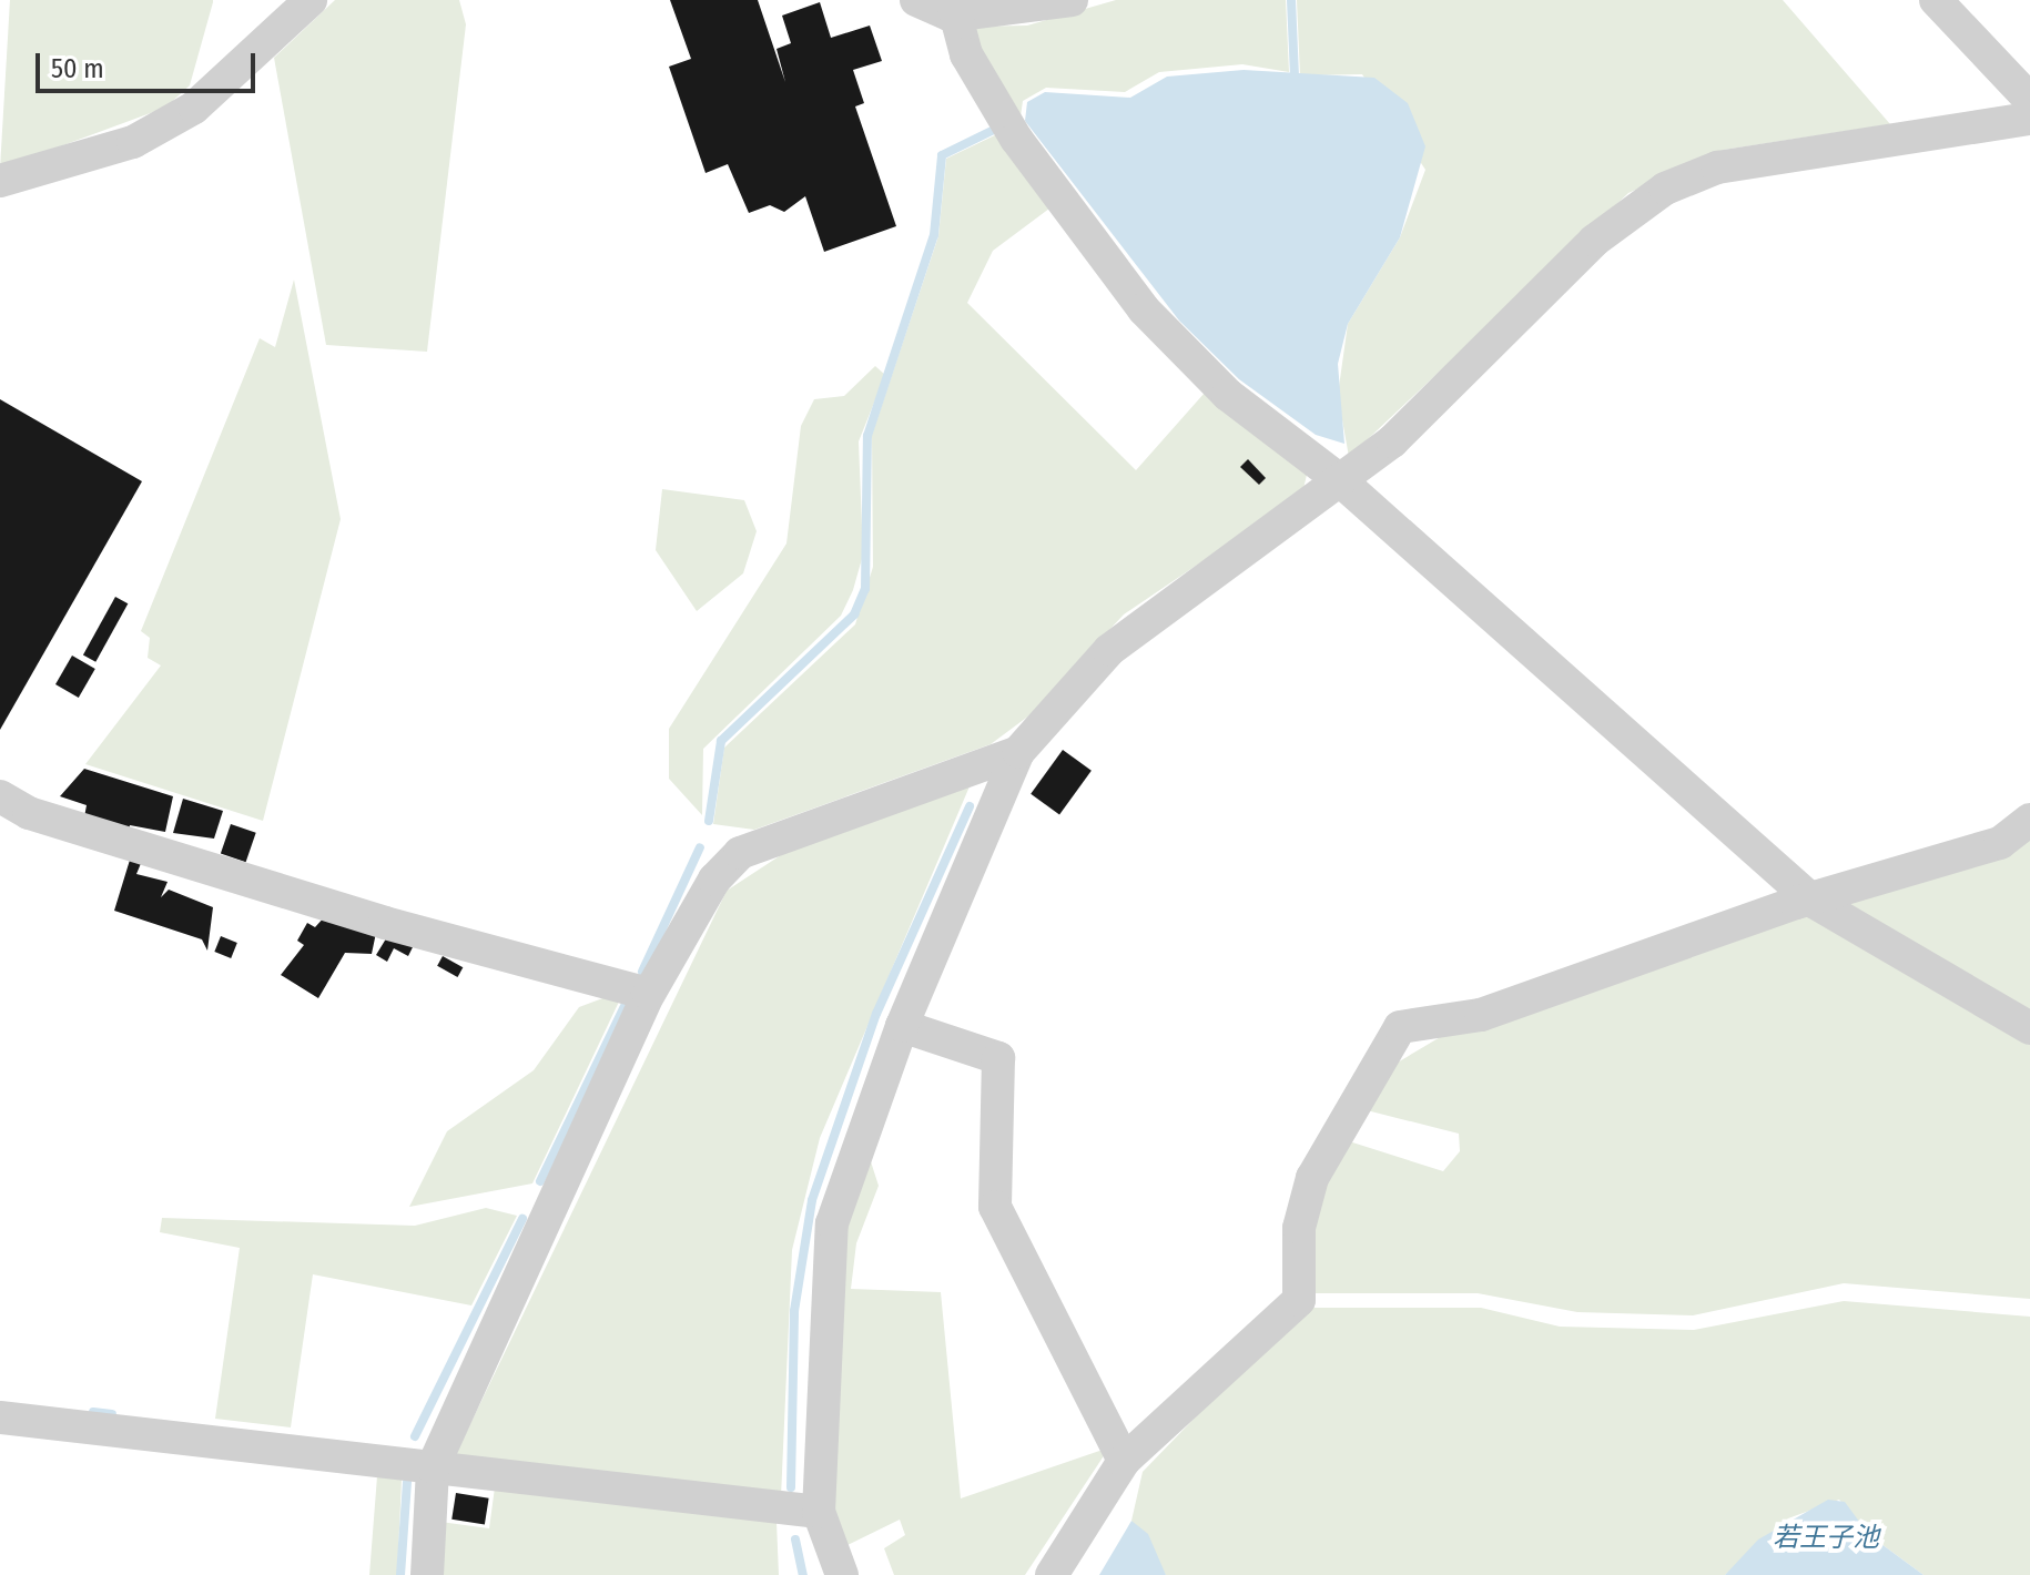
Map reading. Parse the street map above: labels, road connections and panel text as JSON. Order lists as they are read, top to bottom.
{
  "water": ["若王子池"],
  "scale_bar": "50 m"
}
